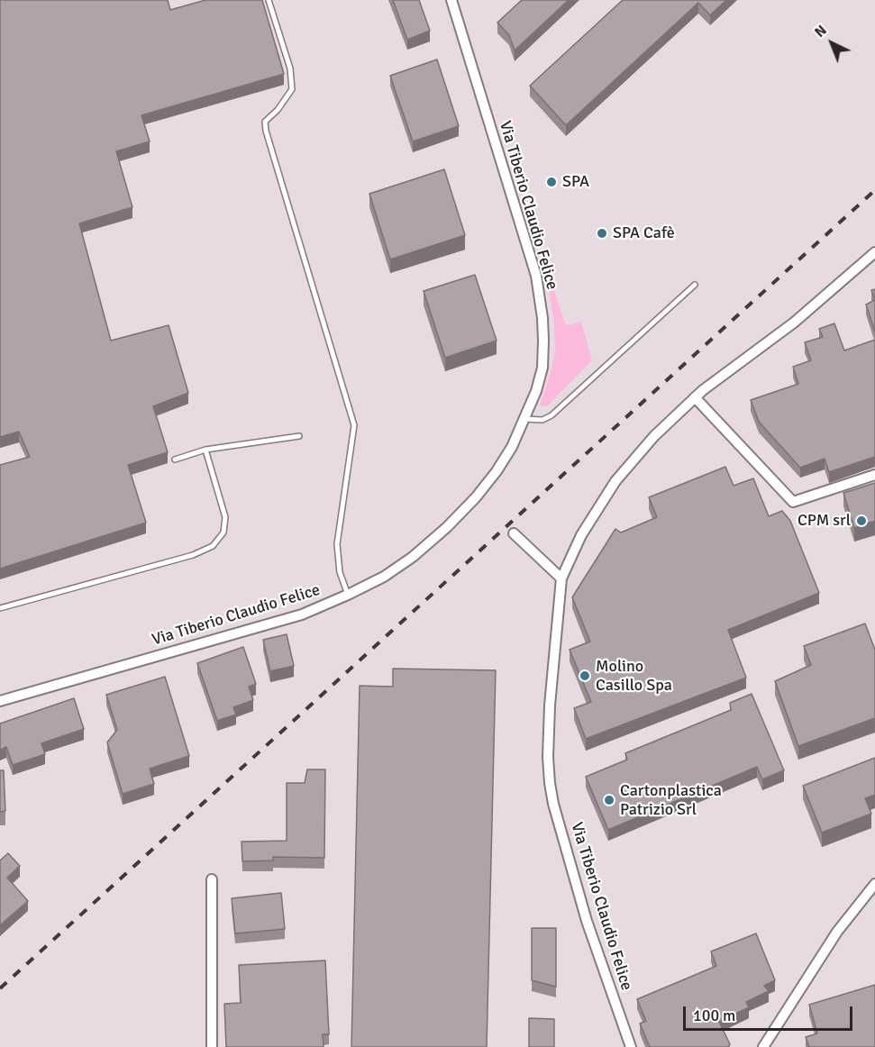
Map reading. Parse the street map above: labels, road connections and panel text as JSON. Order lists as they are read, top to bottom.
{
  "streets": {
    "street": ["Via Tiberio Claudio Felice"]
  },
  "places": [
    "SPA",
    "SPA Cafè",
    "CPM srl",
    "Molino Casillo Spa",
    "Cartonplastica Patrizio Srl"
  ],
  "scale_bar": "100 m",
  "north": "top left"
}
